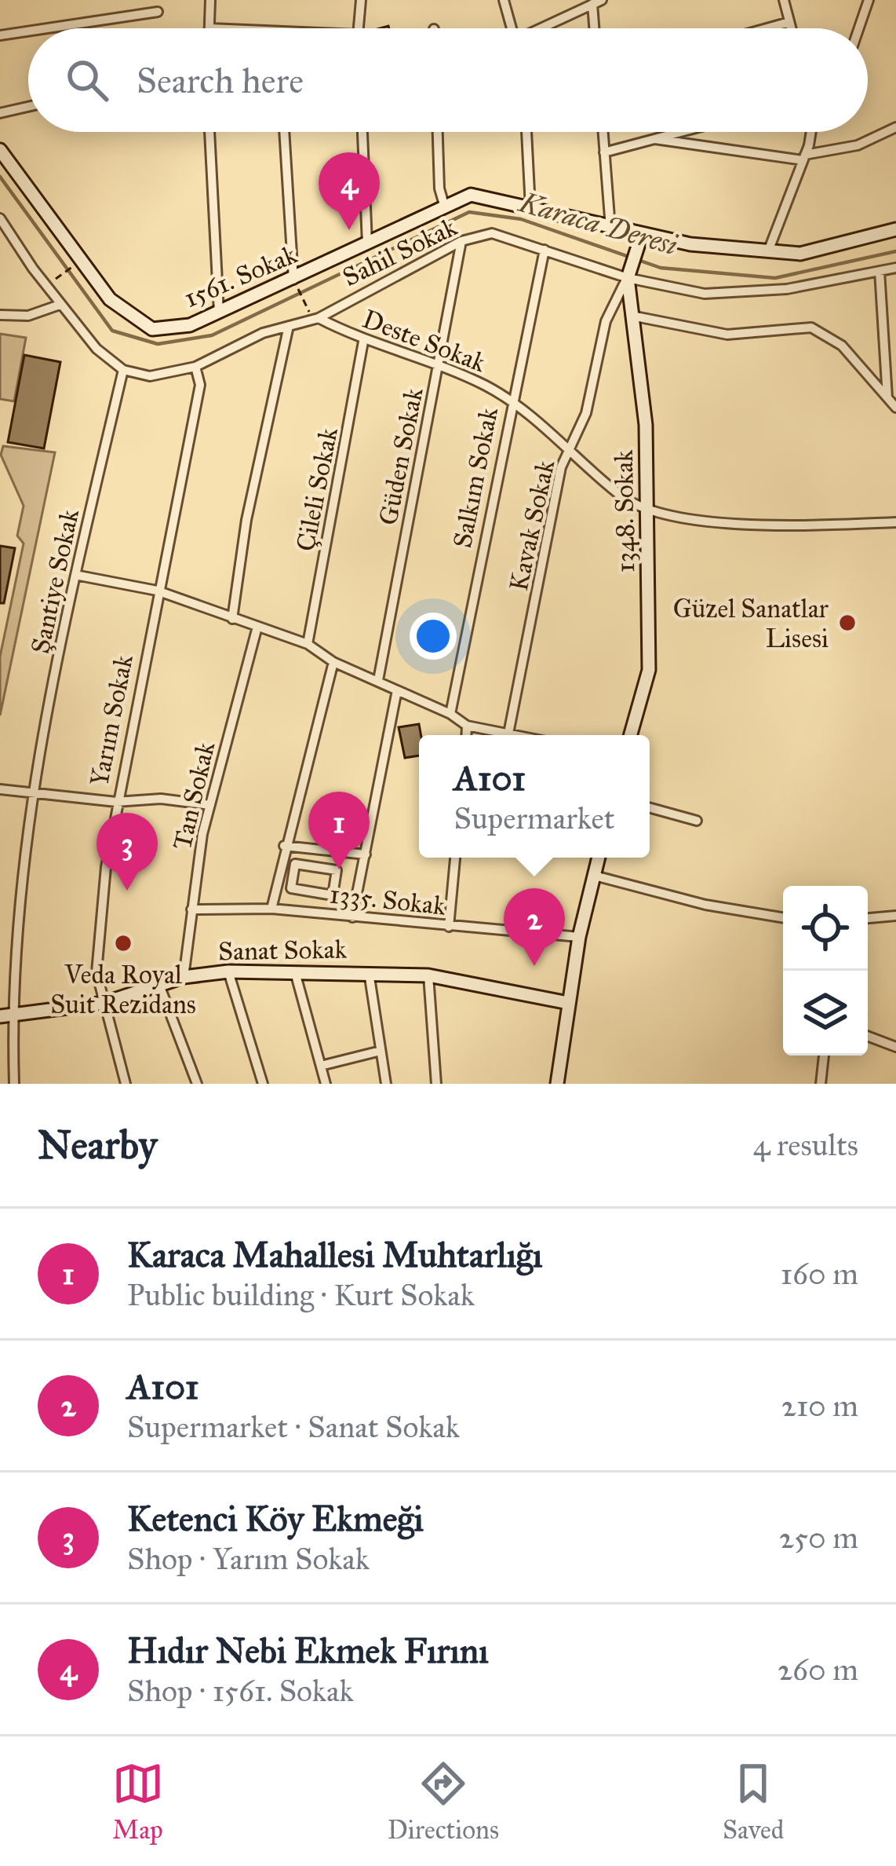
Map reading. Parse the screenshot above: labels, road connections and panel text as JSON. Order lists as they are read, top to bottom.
{
  "streets": {
    "street": [
      "Sahil Sokak",
      "1561. Sokak",
      "Deste Sokak",
      "Güden Sokak",
      "Salkım Sokak",
      "Çileli Sokak",
      "1348. Sokak",
      "Kavak Sokak",
      "Şantiye Sokak",
      "Yarım Sokak",
      "Tan Sokak",
      "1335. Sokak",
      "Sanat Sokak"
    ]
  },
  "crossings": [
    ["Sahil Sokak", "Deste Sokak"],
    ["Sahil Sokak", "Güden Sokak"],
    ["Sahil Sokak", "Salkım Sokak"],
    ["Sahil Sokak", "1348. Sokak"],
    ["Sahil Sokak", "Kavak Sokak"],
    ["Sahil Sokak", "Şantiye Sokak"],
    ["Sahil Sokak", "Yarım Sokak"],
    ["Deste Sokak", "Güden Sokak"],
    ["Deste Sokak", "Salkım Sokak"],
    ["Deste Sokak", "Çileli Sokak"],
    ["Deste Sokak", "1348. Sokak"],
    ["Deste Sokak", "Kavak Sokak"],
    ["1348. Sokak", "Kavak Sokak"],
    ["Şantiye Sokak", "Sanat Sokak"],
    ["Yarım Sokak", "Sanat Sokak"],
    ["Tan Sokak", "1335. Sokak"],
    ["Tan Sokak", "Sanat Sokak"]
  ],
  "water": ["Karaca Deresi"],
  "places": ["Güzel Sanatlar Lisesi", "Veda Royal Suit Rezidans"],
  "page": {
    "search": "Search here",
    "pins": [
      "4",
      "1",
      "3",
      "2"
    ],
    "popup": ["A101", "Supermarket"],
    "heading": ["Nearby", "4 results"],
    "list": [
      {
        "mark": "1",
        "name": "Karaca Mahallesi Muhtarlığı",
        "note": "Public building · Kurt Sokak",
        "value": "160 m"
      },
      {
        "mark": "2",
        "name": "A101",
        "note": "Supermarket · Sanat Sokak",
        "value": "210 m"
      },
      {
        "mark": "3",
        "name": "Ketenci Köy Ekmeği",
        "note": "Shop · Yarım Sokak",
        "value": "250 m"
      },
      {
        "mark": "4",
        "name": "Hıdır Nebi Ekmek Fırını",
        "note": "Shop · 1561. Sokak",
        "value": "260 m"
      }
    ],
    "nav": ["Map", "Directions", "Saved"]
  }
}
